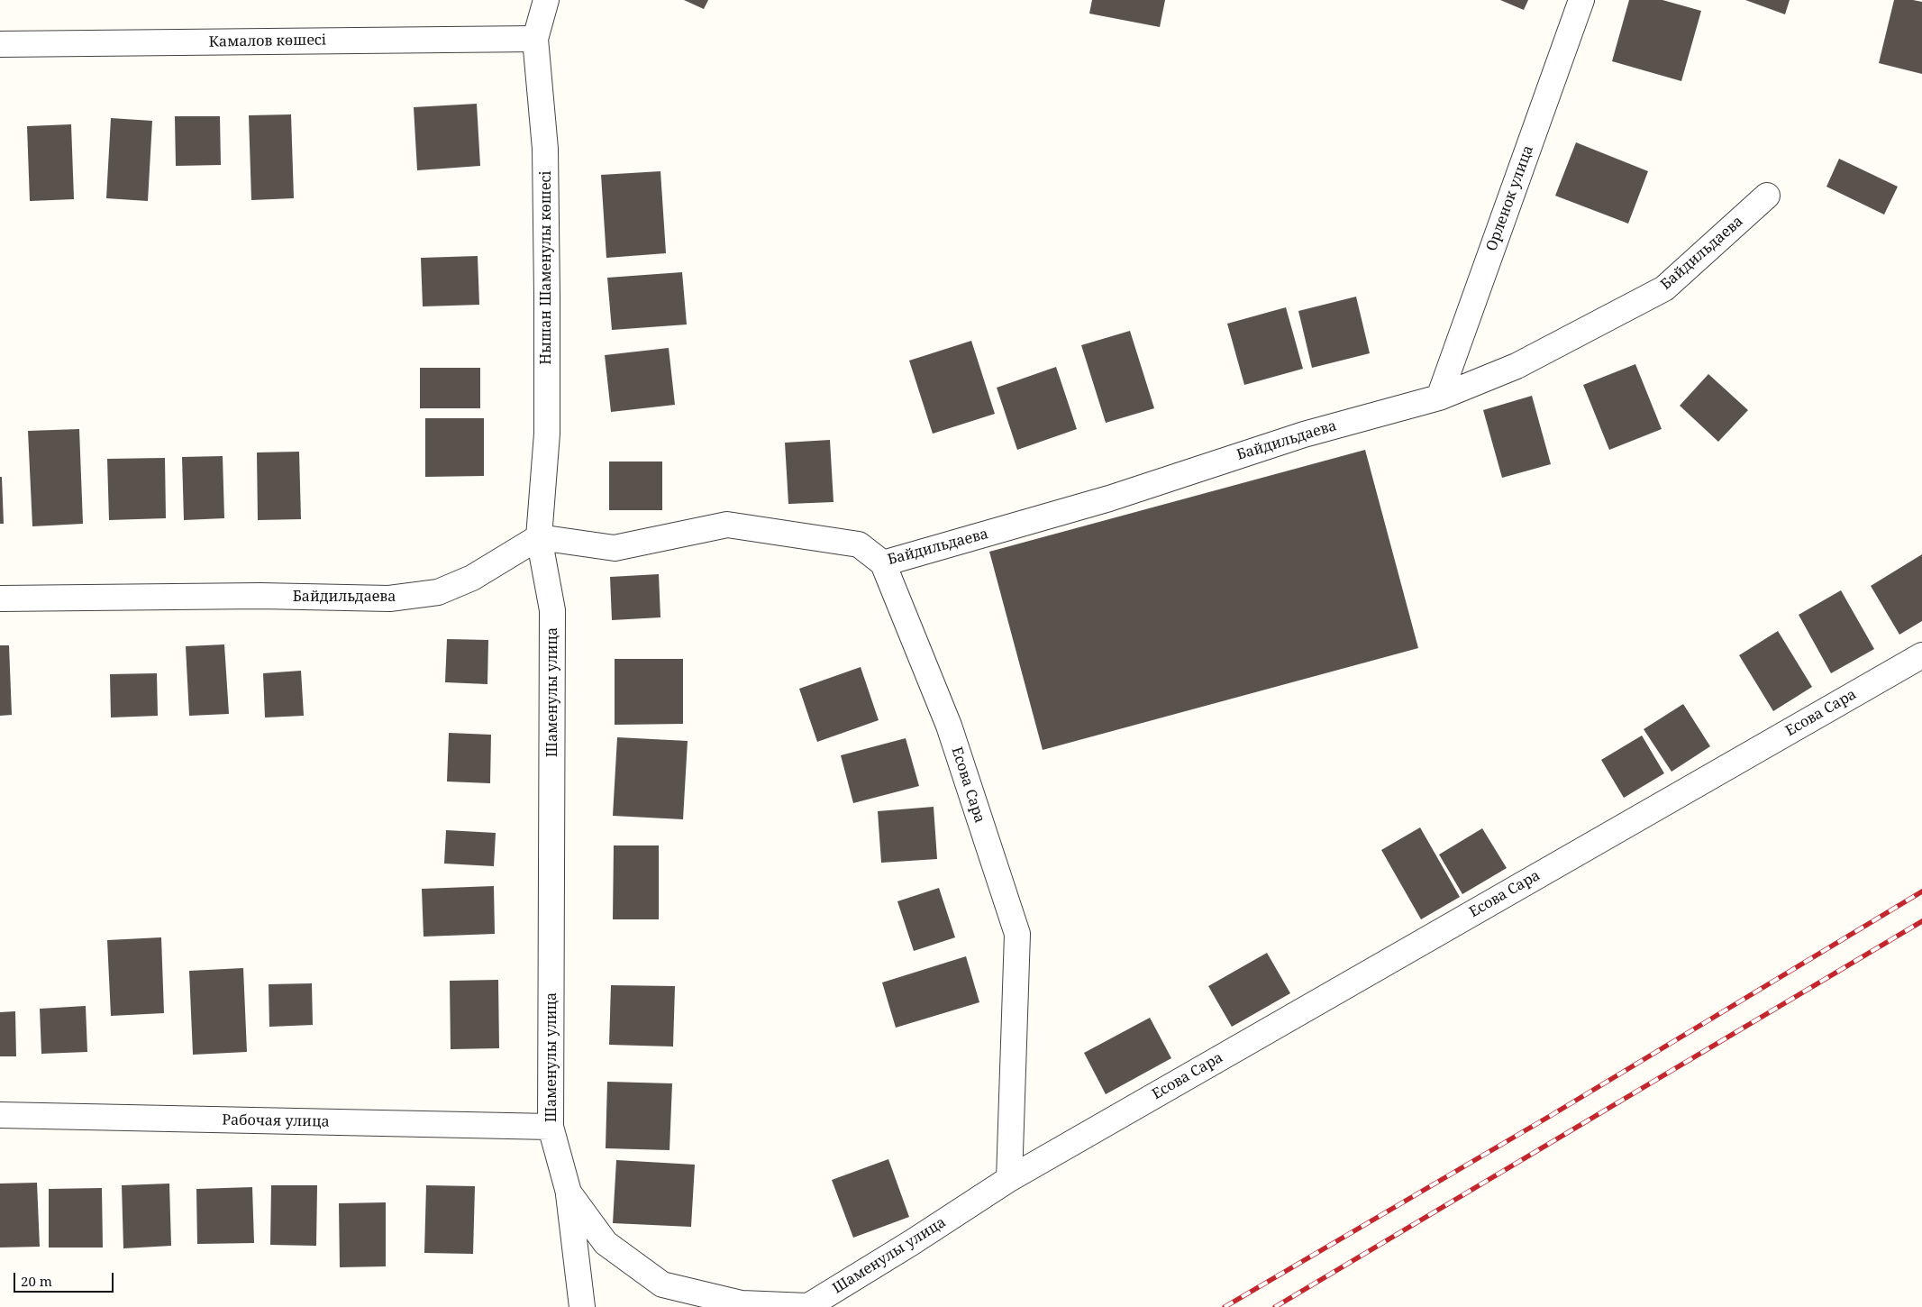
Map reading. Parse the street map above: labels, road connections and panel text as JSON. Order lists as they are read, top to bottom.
{
  "streets": {
    "street": [
      "Камалов көшесі",
      "Орленок улица",
      "Байдильдаева",
      "Нышан Шаменулы көшесі",
      "Шаменулы улица",
      "Есова Сара",
      "Рабочая улица"
    ]
  },
  "crossings": [
    ["Камалов көшесі", "Нышан Шаменулы көшесі"],
    ["Орленок улица", "Байдильдаева"],
    ["Байдильдаева", "Нышан Шаменулы көшесі"],
    ["Байдильдаева", "Шаменулы улица"],
    ["Байдильдаева", "Есова Сара"],
    ["Нышан Шаменулы көшесі", "Шаменулы улица"],
    ["Шаменулы улица", "Есова Сара"],
    ["Шаменулы улица", "Рабочая улица"]
  ],
  "scale_bar": "20 m"
}
